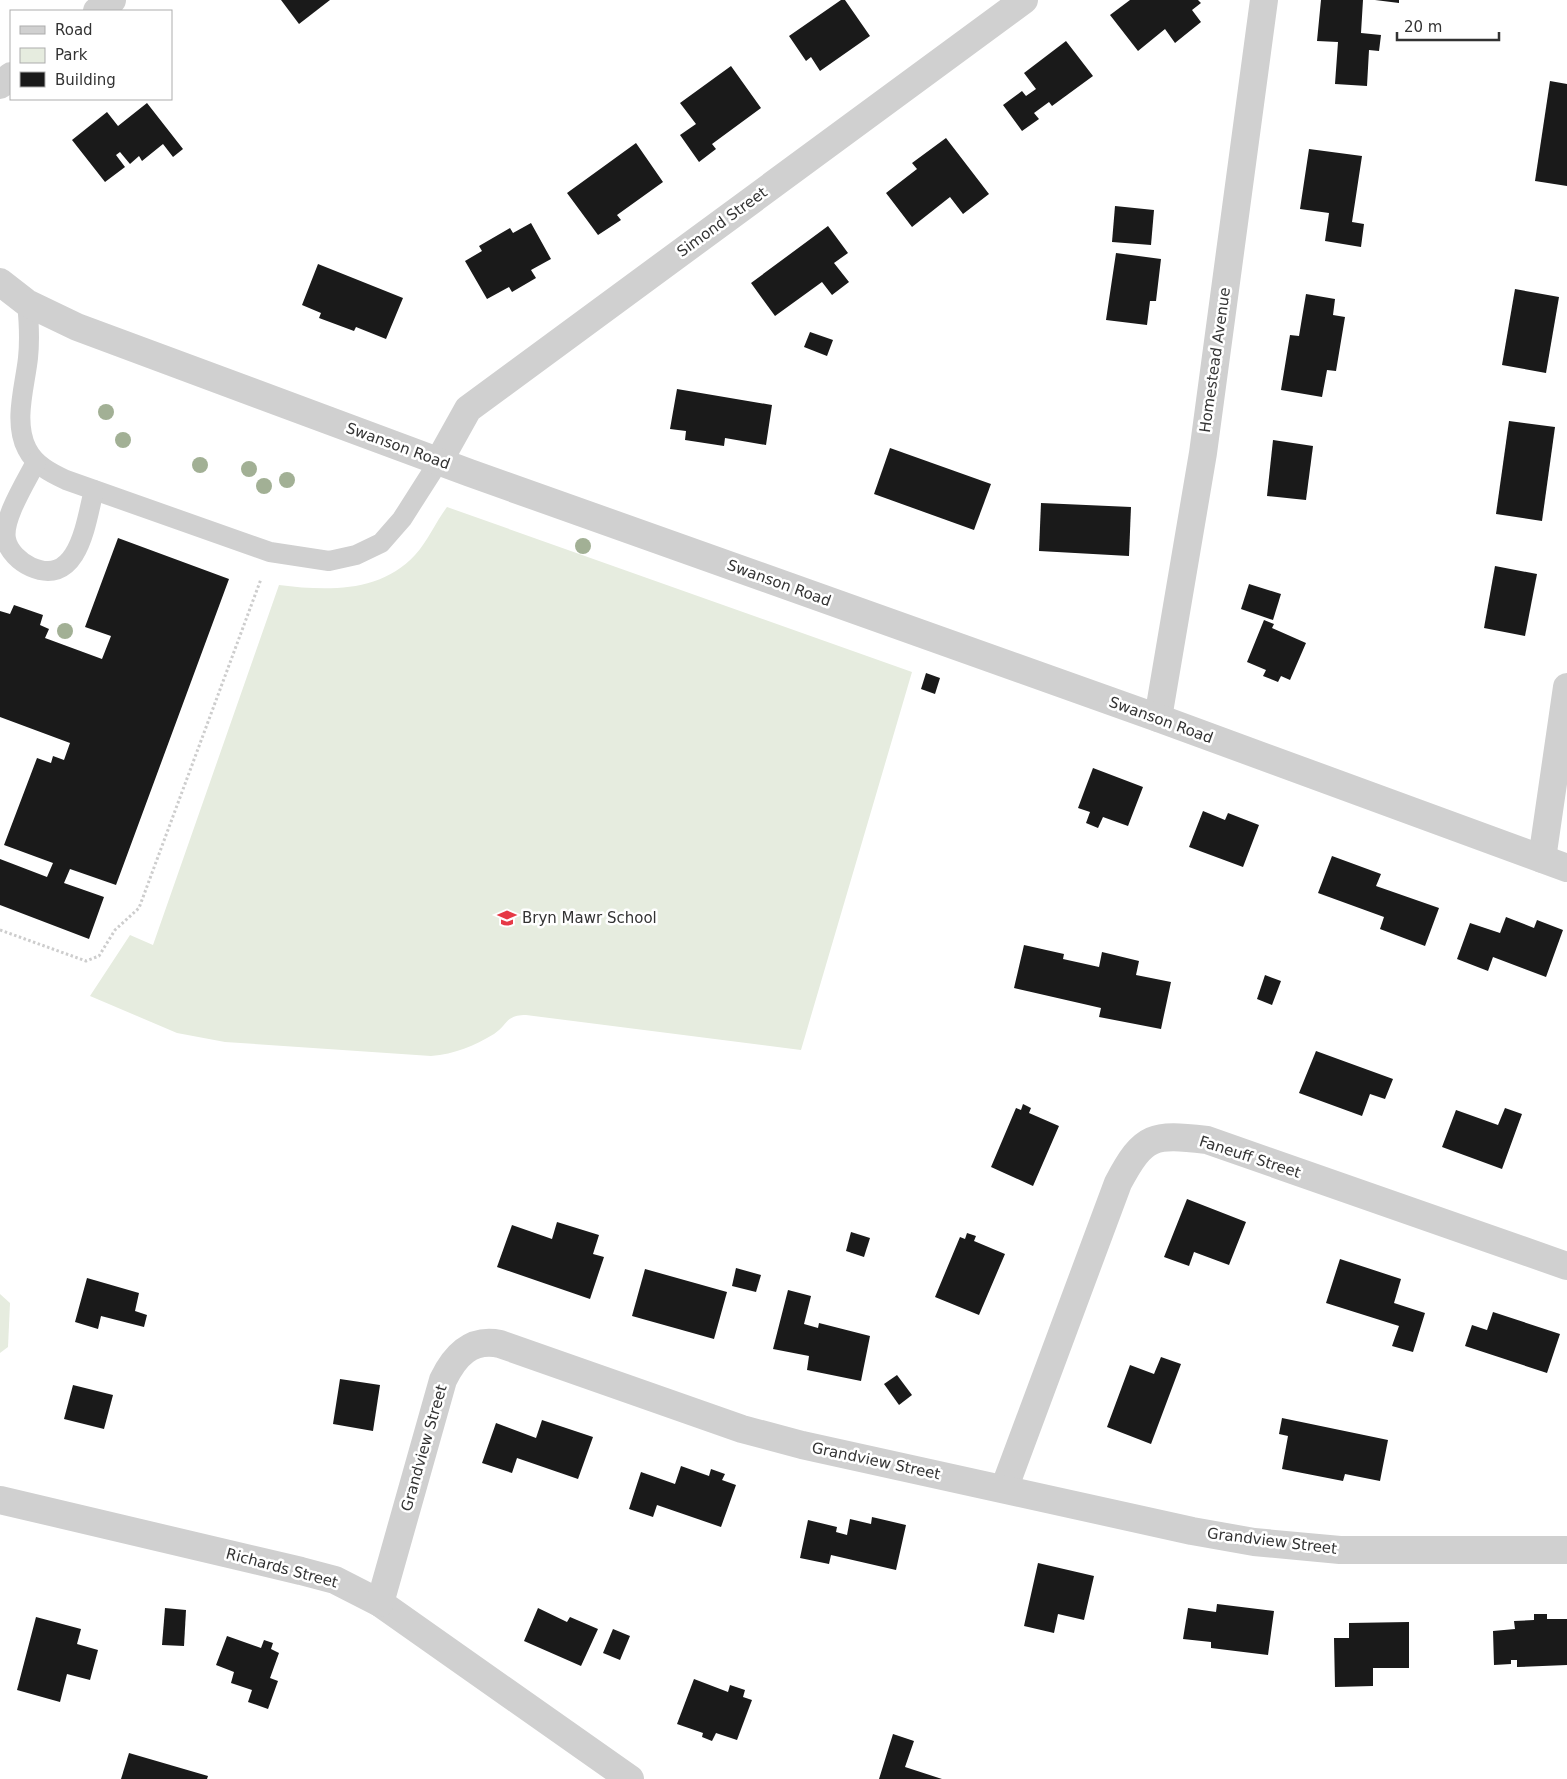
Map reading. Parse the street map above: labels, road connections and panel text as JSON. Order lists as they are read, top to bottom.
{
  "streets": {
    "street": [
      "Simond Street",
      "Homestead Avenue",
      "Swanson Road",
      "Faneuff Street",
      "Grandview Street",
      "Richards Street"
    ]
  },
  "crossings": [
    ["Simond Street", "Swanson Road"],
    ["Homestead Avenue", "Swanson Road"],
    ["Faneuff Street", "Grandview Street"],
    ["Grandview Street", "Richards Street"]
  ],
  "places": {
    "school or university": ["Bryn Mawr School"]
  },
  "legend": ["Road", "Park", "Building"],
  "scale_bar": "20 m"
}
